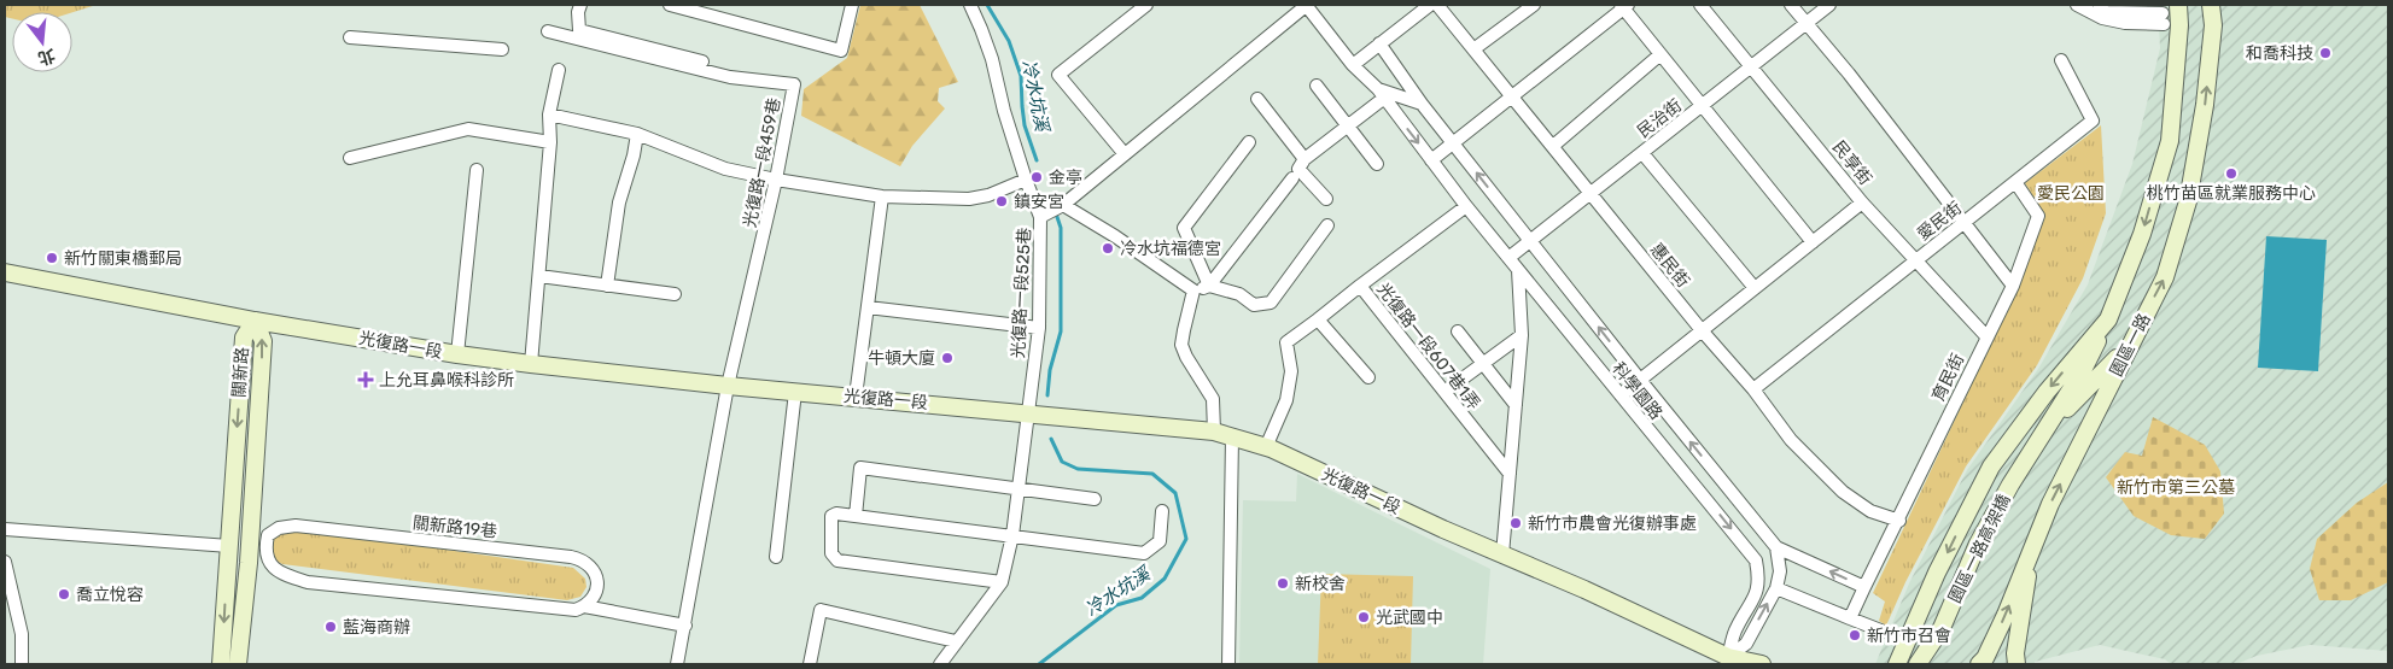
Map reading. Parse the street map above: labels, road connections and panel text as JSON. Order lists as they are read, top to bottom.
{
  "streets": {
    "street": [
      "民治街",
      "光復路一段459巷",
      "民享街",
      "愛民街",
      "惠民街",
      "光復路一段525巷",
      "光復路一段",
      "園區一路",
      "光復路一段607巷1弄",
      "關新路",
      "育民街",
      "科學園路",
      "關新路19巷",
      "園區一路高架橋"
    ]
  },
  "crossings": [
    ["民治街", "民享街"],
    ["民治街", "惠民街"],
    ["民治街", "科學園路"],
    ["光復路一段459巷", "光復路一段"],
    ["民享街", "愛民街"],
    ["民享街", "育民街"],
    ["愛民街", "惠民街"],
    ["愛民街", "育民街"],
    ["惠民街", "育民街"],
    ["光復路一段525巷", "光復路一段"],
    ["光復路一段", "光復路一段607巷1弄"],
    ["光復路一段", "關新路"],
    ["光復路一段", "科學園路"],
    ["關新路", "關新路19巷"],
    ["育民街", "科學園路"]
  ],
  "water": ["冷水坑溪"],
  "parks": ["愛民公園", "新竹市第三公墓"],
  "places": {
    "other": [
      "和喬科技",
      "桃竹苗區就業服務中心",
      "金亭",
      "鎮安宮",
      "冷水坑福德宮",
      "新竹關東橋郵局",
      "牛頓大廈",
      "新竹市農會光復辦事處",
      "新校舍",
      "喬立悅容",
      "光武國中",
      "藍海商辦",
      "新竹市召會"
    ],
    "health": ["上允耳鼻喉科診所"]
  },
  "north": "bottom"
}
